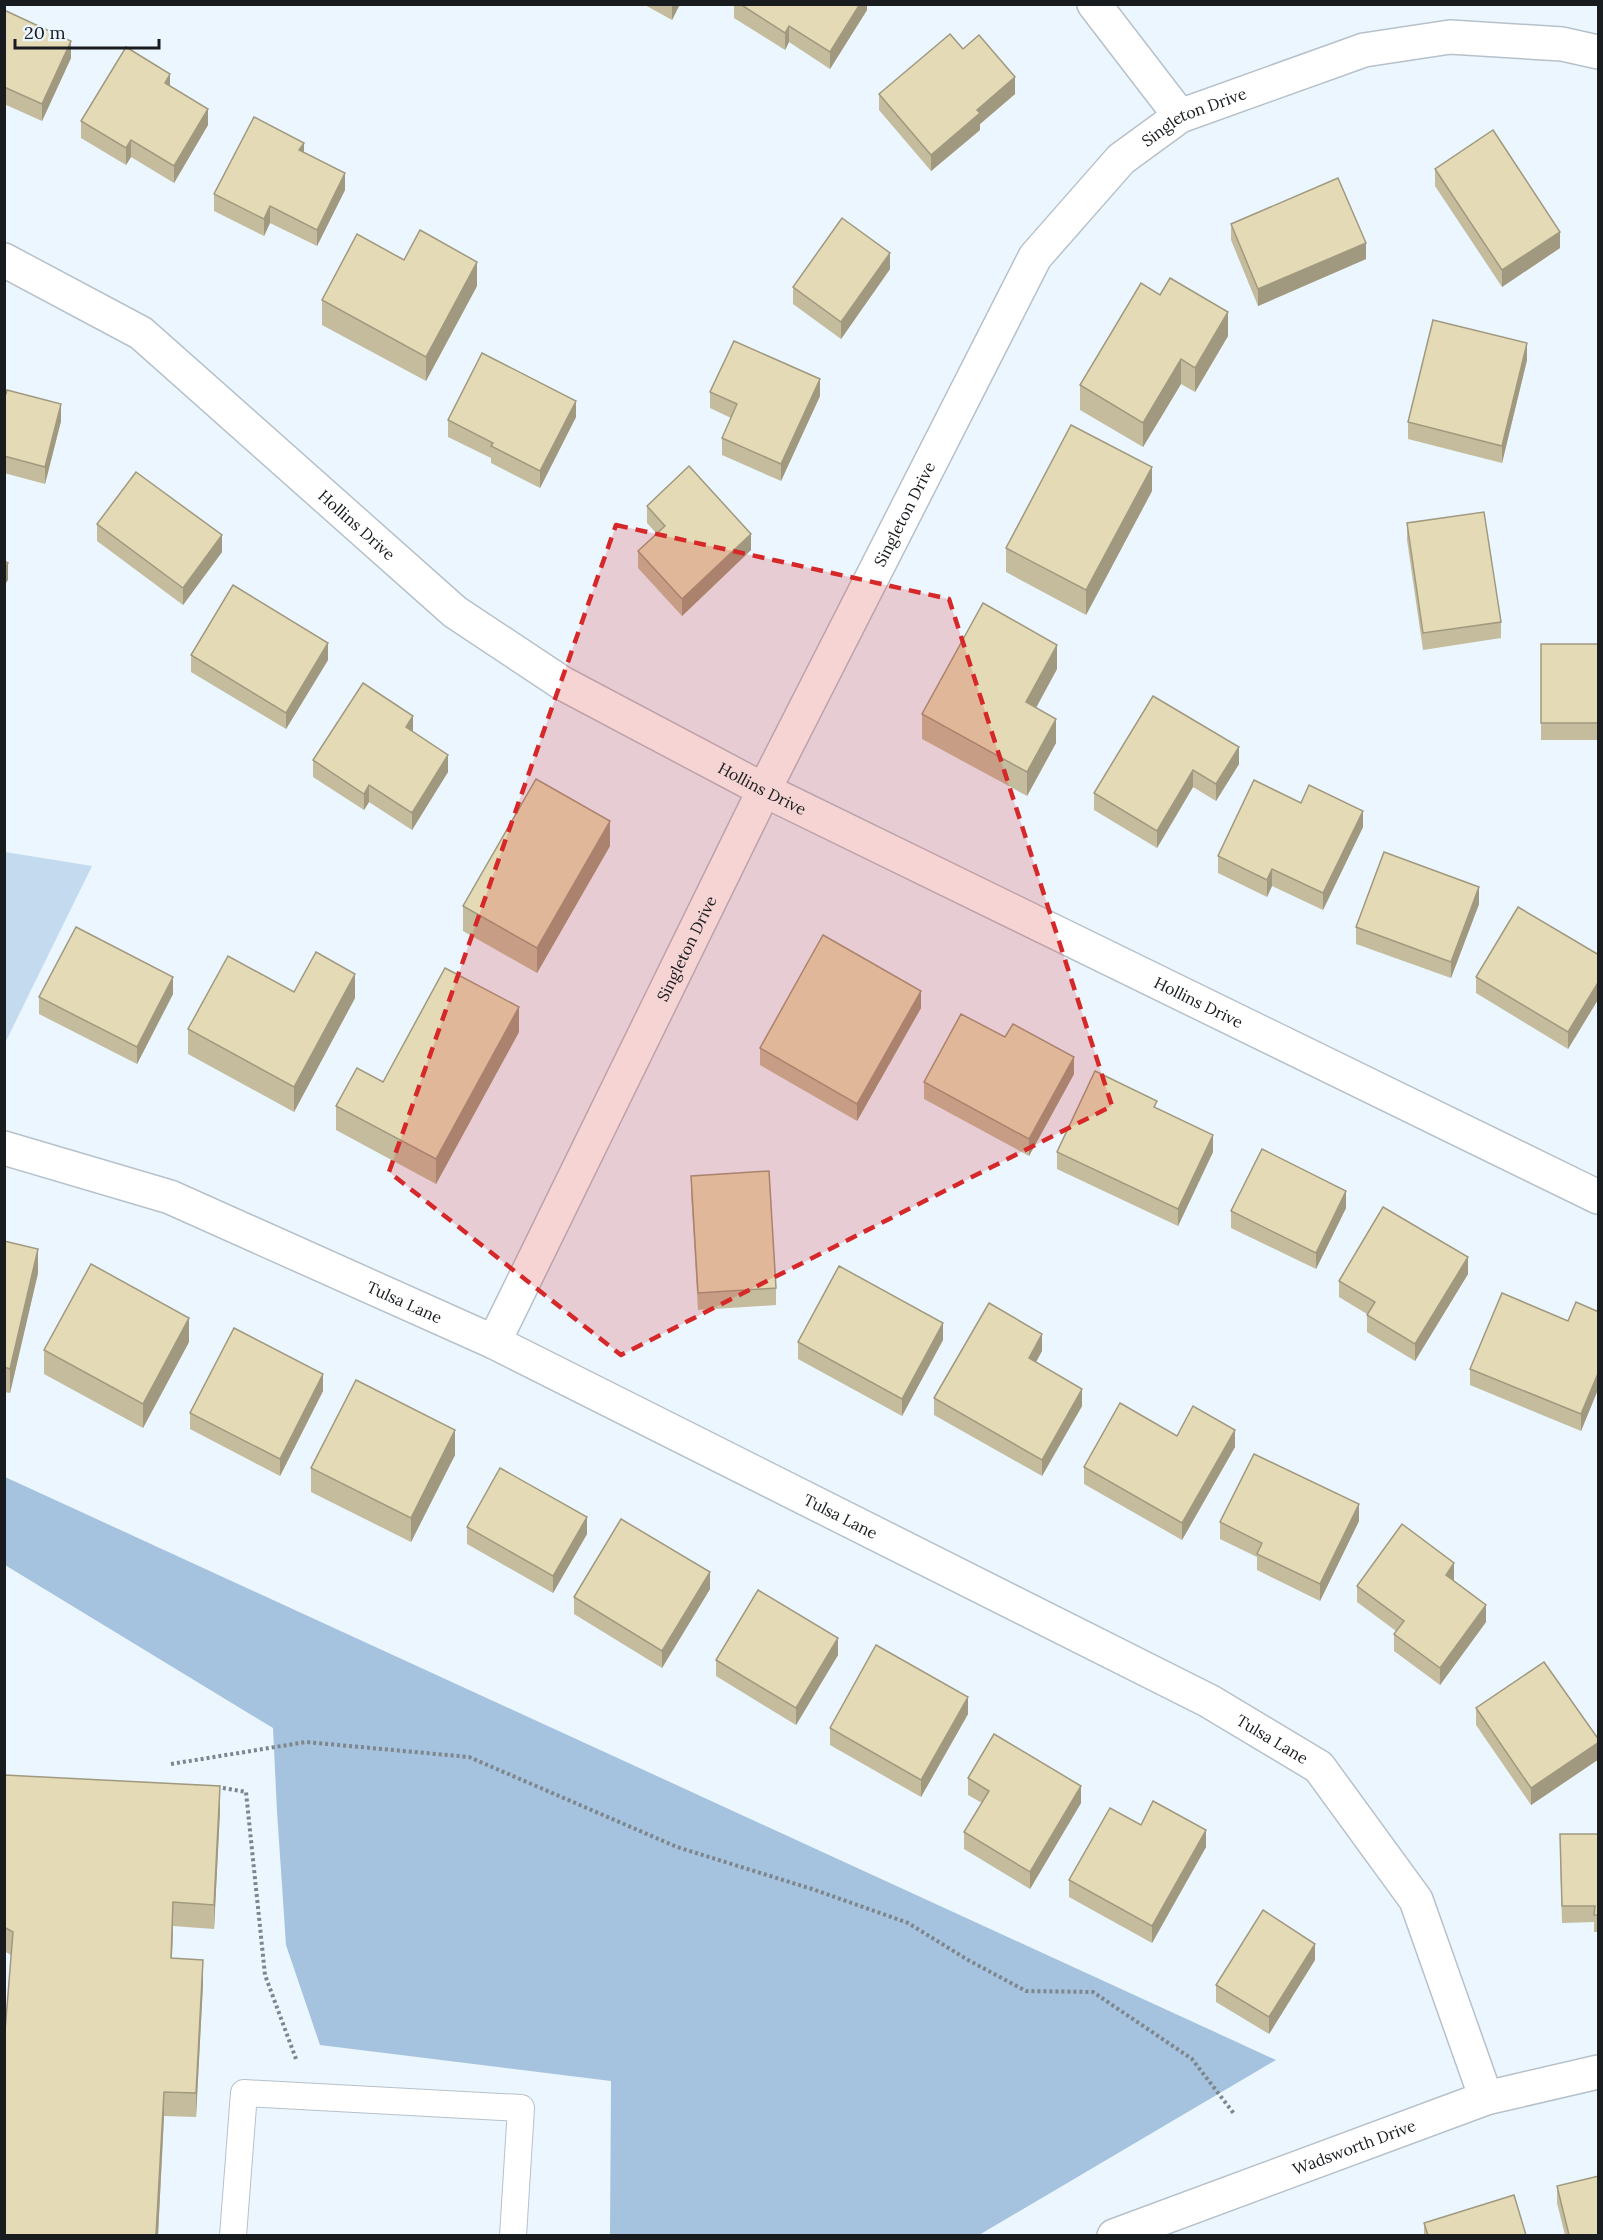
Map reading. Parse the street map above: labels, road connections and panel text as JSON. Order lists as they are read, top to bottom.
{
  "streets": {
    "street": [
      "Singleton Drive",
      "Hollins Drive",
      "Tulsa Lane",
      "Wadsworth Drive"
    ]
  },
  "crossings": [
    ["Singleton Drive", "Hollins Drive"],
    ["Singleton Drive", "Tulsa Lane"],
    ["Tulsa Lane", "Wadsworth Drive"]
  ],
  "scale_bar": "20 m"
}
